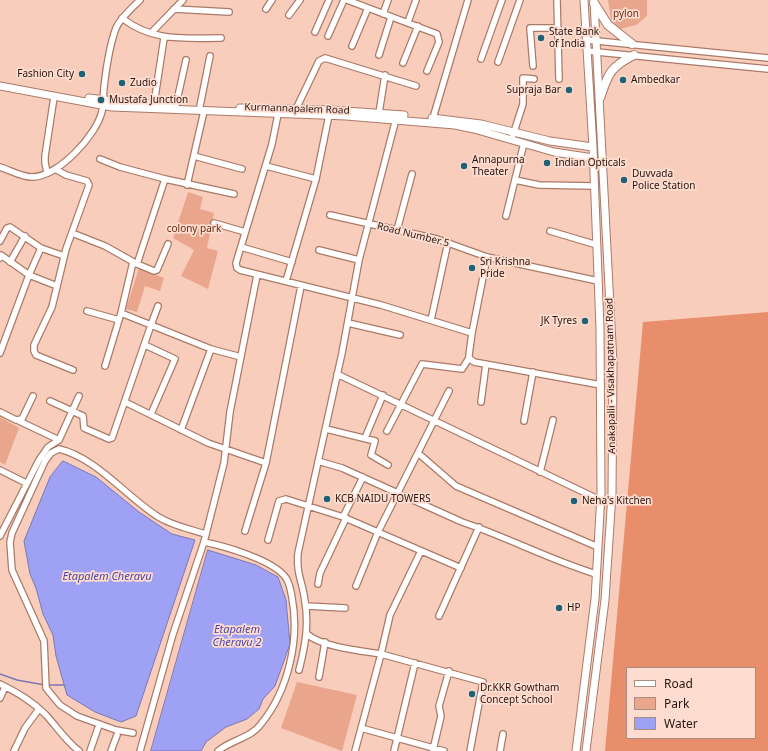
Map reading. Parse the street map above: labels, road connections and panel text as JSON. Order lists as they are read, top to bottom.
{
  "streets": {
    "main road": ["Kurmannapalem Road", "Anakapalli - Visakhapatnam Road"],
    "street": ["Road Number 5"]
  },
  "crossings": [
    ["Kurmannapalem Road", "Anakapalli - Visakhapatnam Road"],
    ["Road Number 5", "Anakapalli - Visakhapatnam Road"]
  ],
  "water": ["Etapalem Cheravu", "Etapalem Cheravu 2"],
  "parks": ["pylon", "colony park"],
  "places": [
    "State Bank of India",
    "Fashion City",
    "Ambedkar",
    "Zudio",
    "Supraja Bar",
    "Mustafa Junction",
    "Indian Opticals",
    "Annapurna Theater",
    "Duvvada Police Station",
    "Sri Krishna Pride",
    "JK Tyres",
    "KCB NAIDU TOWERS",
    "Neha's Kitchen",
    "HP",
    "Dr.KKR Gowtham Concept School"
  ],
  "legend": ["Road", "Park", "Water"]
}
